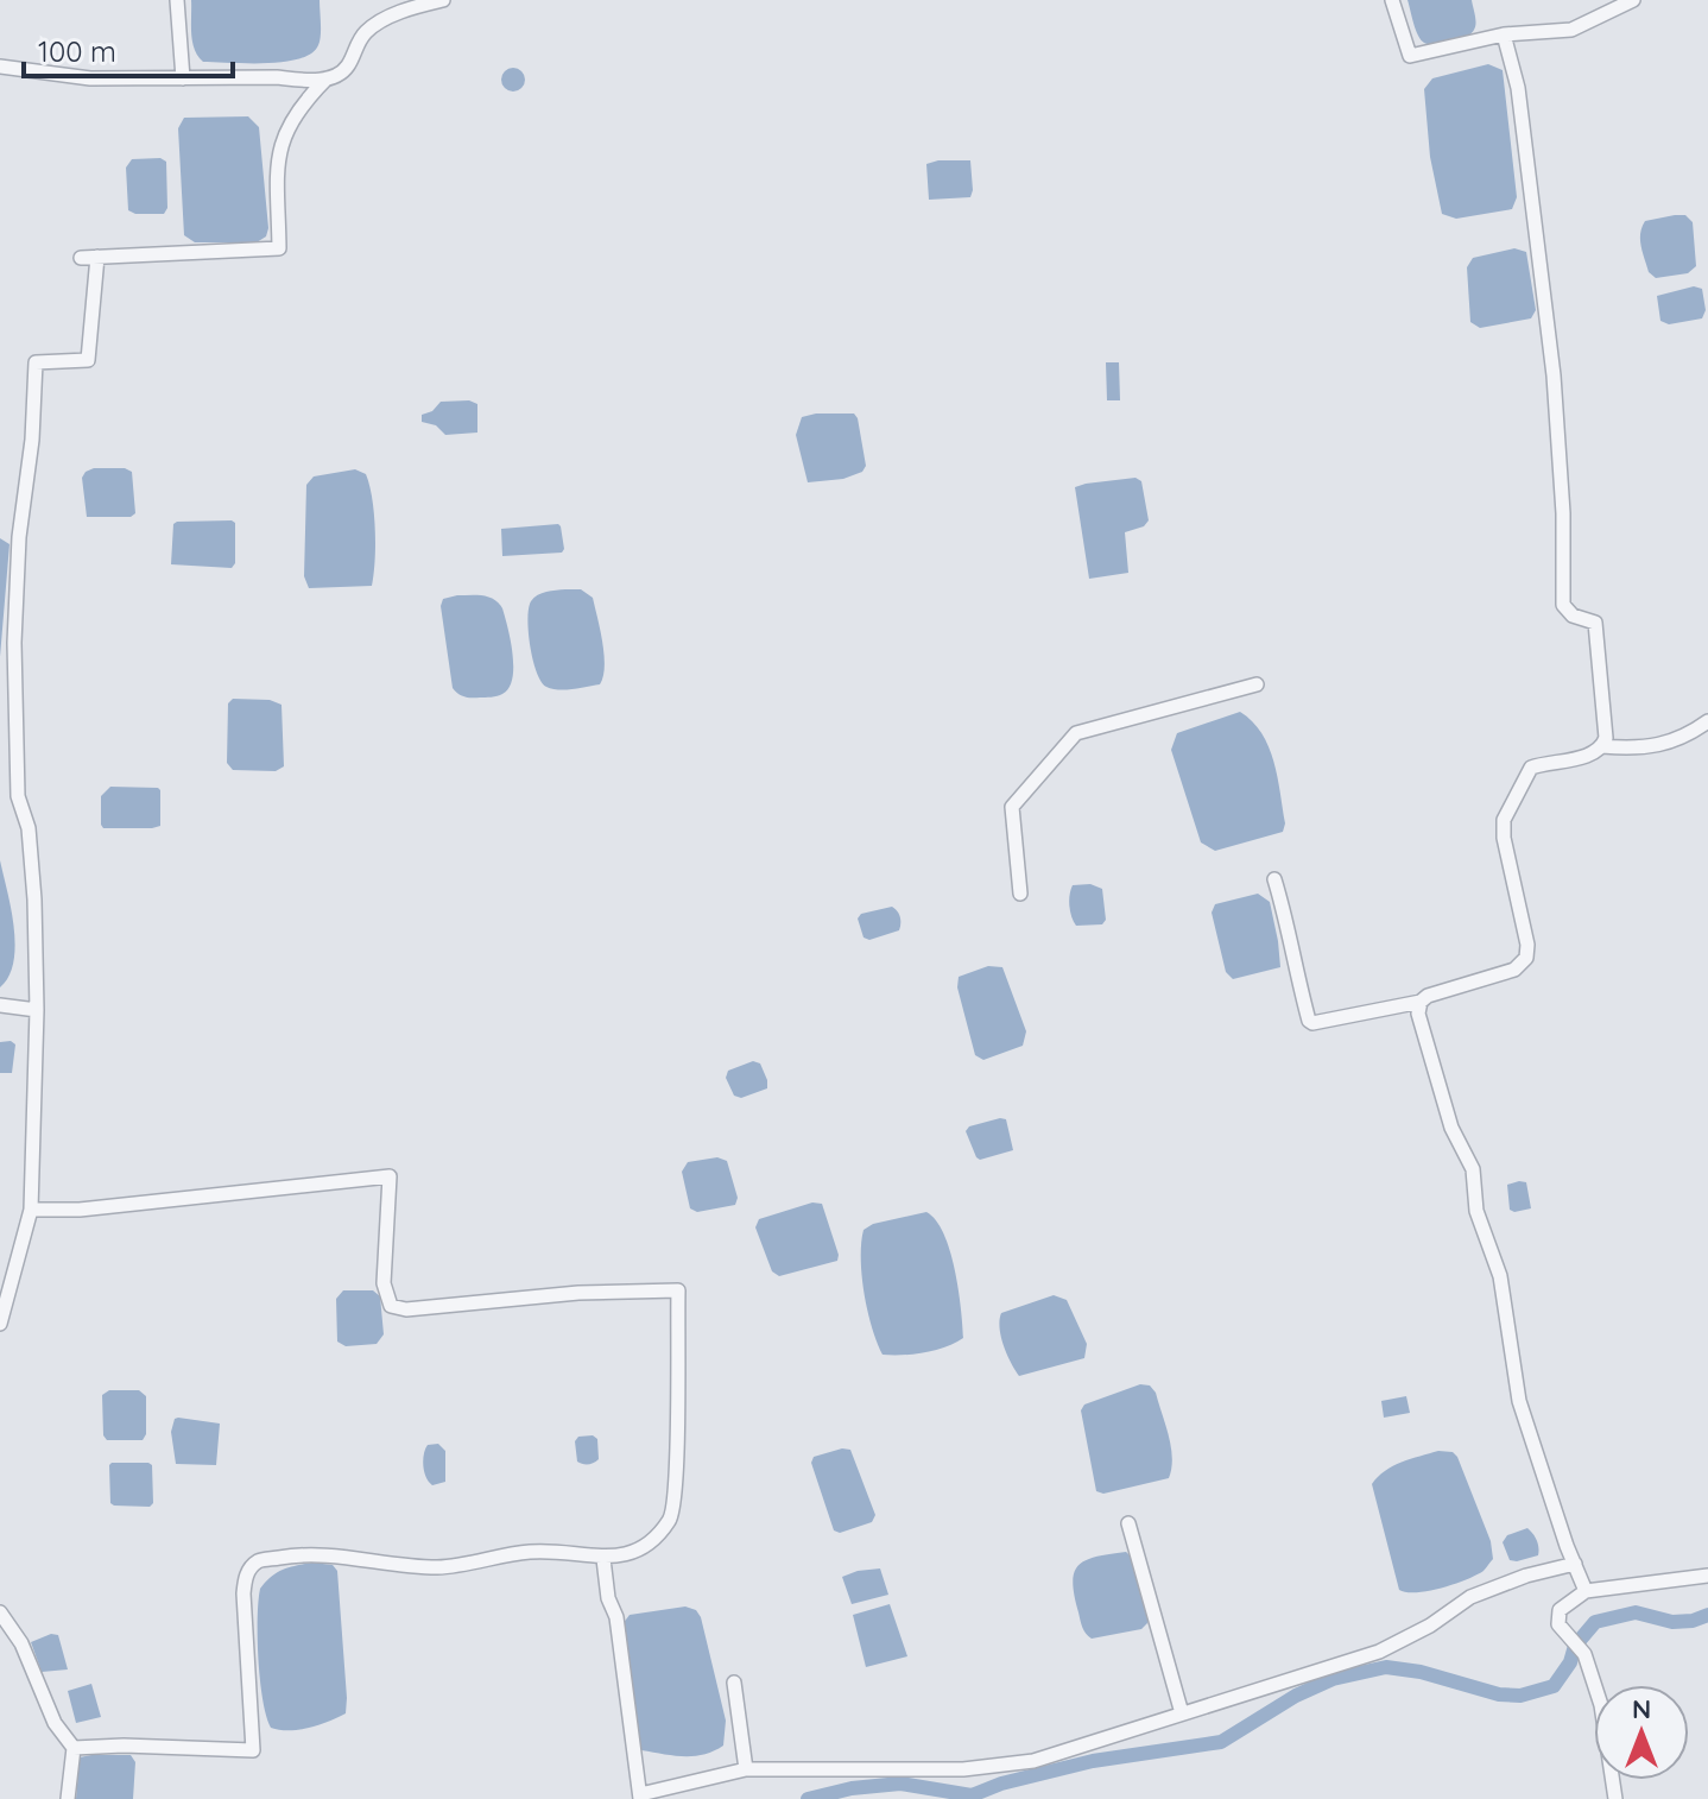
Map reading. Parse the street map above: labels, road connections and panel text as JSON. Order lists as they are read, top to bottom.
{
  "scale_bar": "100 m",
  "north": "top"
}
